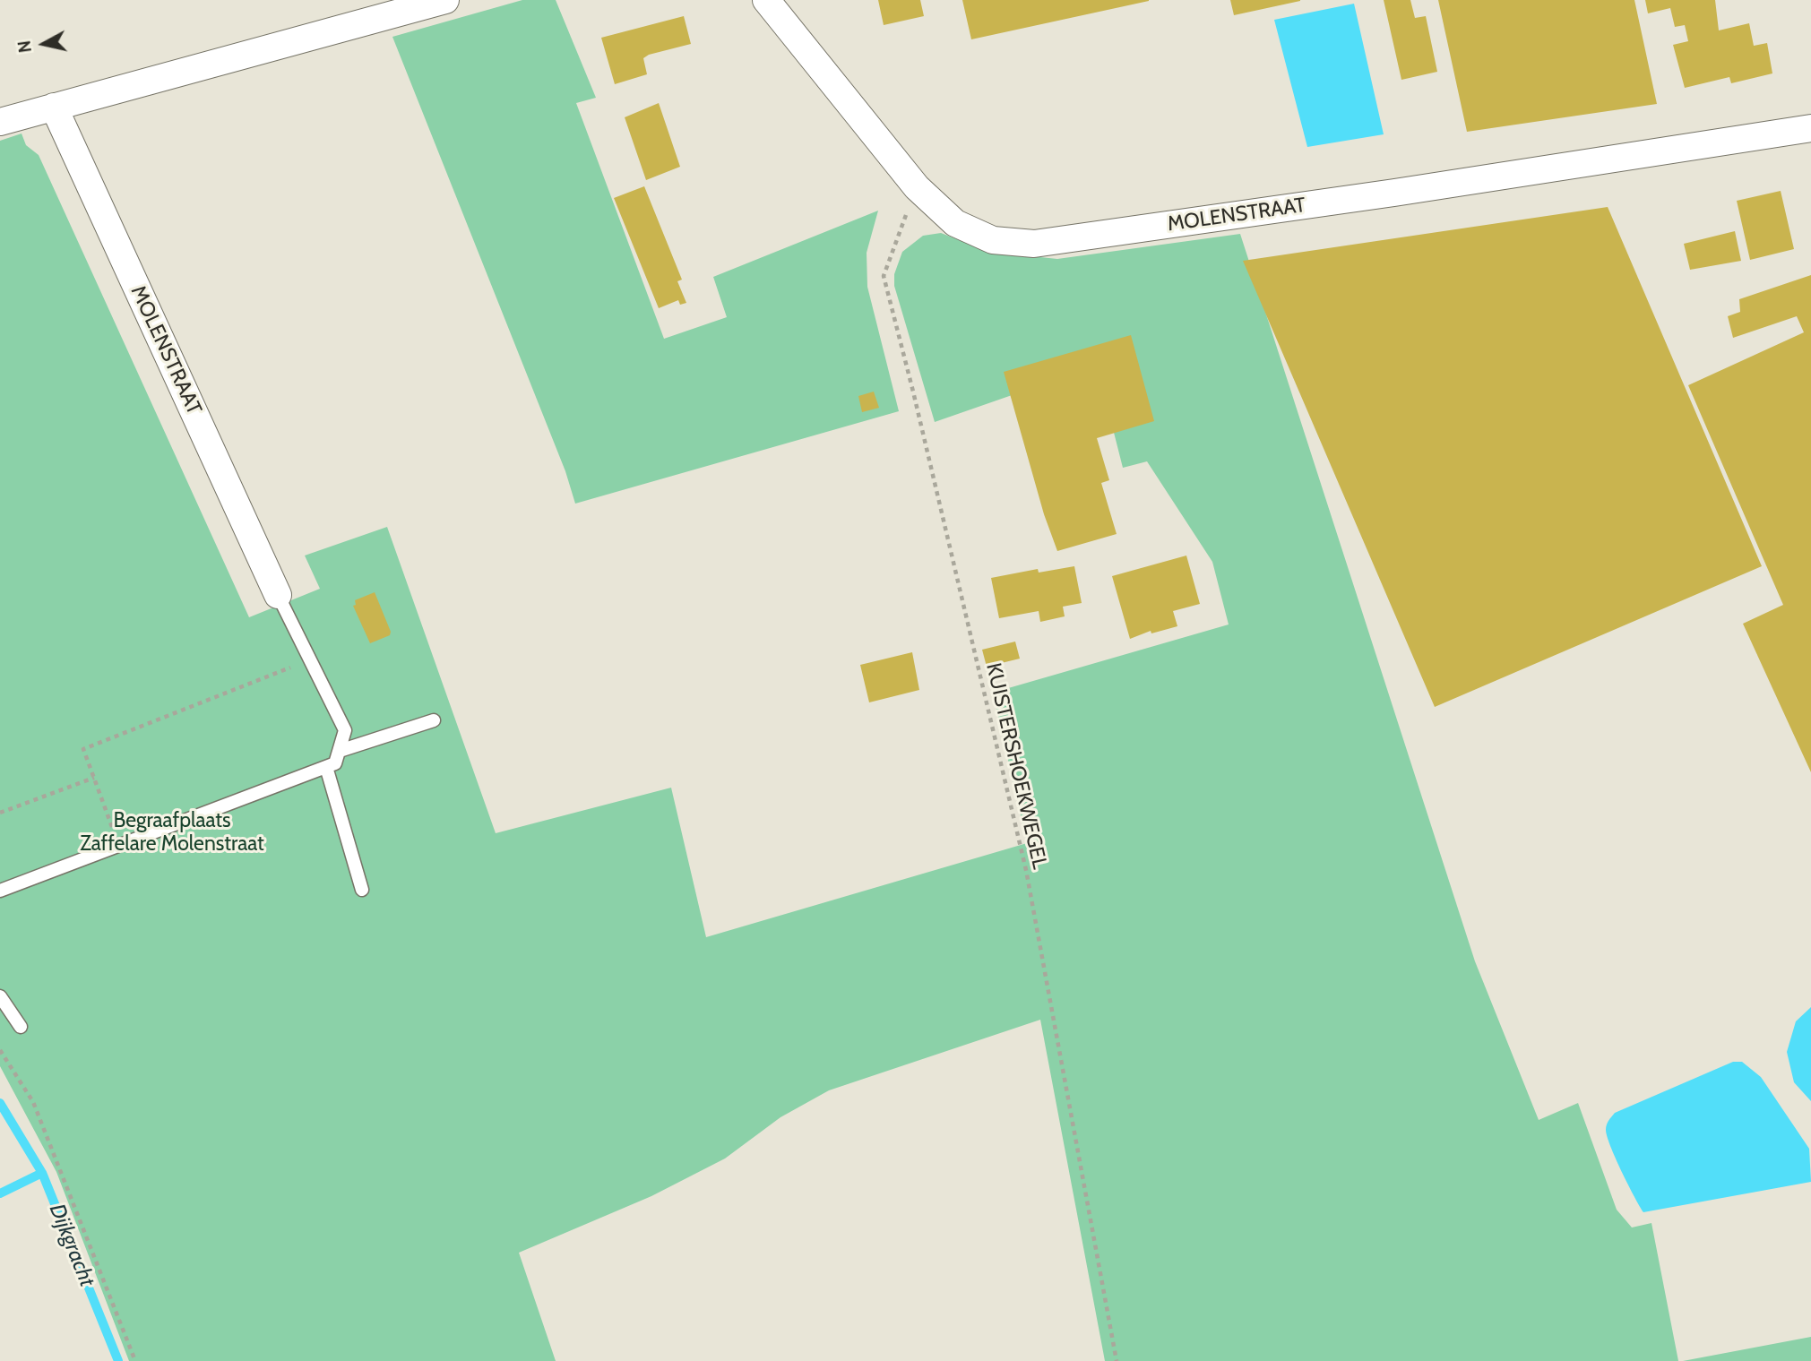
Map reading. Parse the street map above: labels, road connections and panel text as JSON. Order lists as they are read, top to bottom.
{
  "streets": {
    "street": ["MOLENSTRAAT"],
    "path": ["KUISTERSHOEKWEGEL"]
  },
  "crossings": [
    ["MOLENSTRAAT", "KUISTERSHOEKWEGEL"]
  ],
  "water": ["Dijkgracht"],
  "parks": ["Begraafplaats Zaffelare Molenstraat"],
  "north": "left"
}
